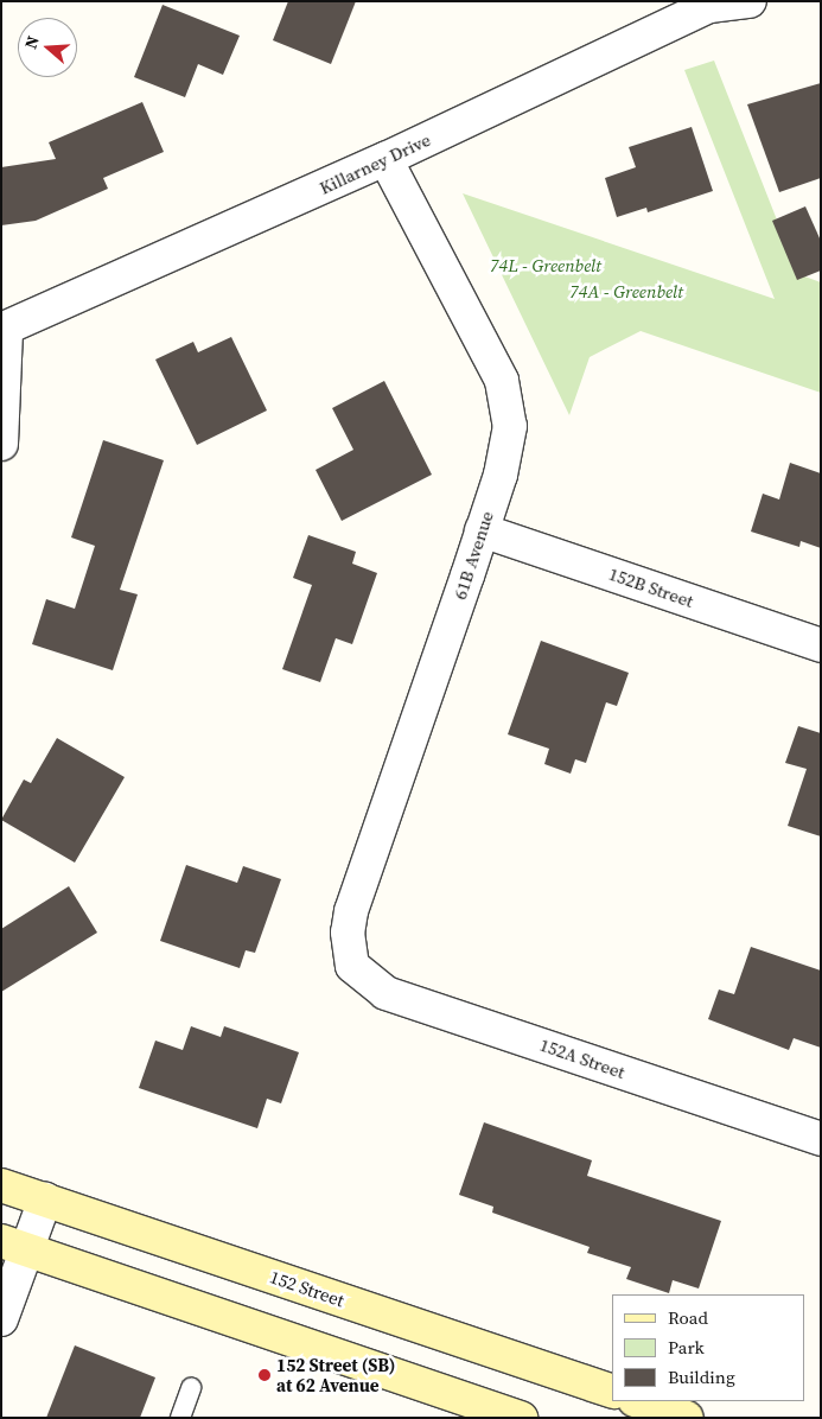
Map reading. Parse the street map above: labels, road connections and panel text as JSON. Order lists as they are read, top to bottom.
{
  "streets": {
    "main road": ["152 Street"],
    "street": [
      "Killarney Drive",
      "61B Avenue",
      "152B Street",
      "152A Street"
    ]
  },
  "crossings": [
    ["Killarney Drive", "61B Avenue"],
    ["61B Avenue", "152B Street"],
    ["61B Avenue", "152A Street"]
  ],
  "parks": ["74L - Greenbelt", "74A - Greenbelt"],
  "places": ["152 Street (SB) at 62 Avenue"],
  "legend": ["Road", "Park", "Building"],
  "north": "left"
}
